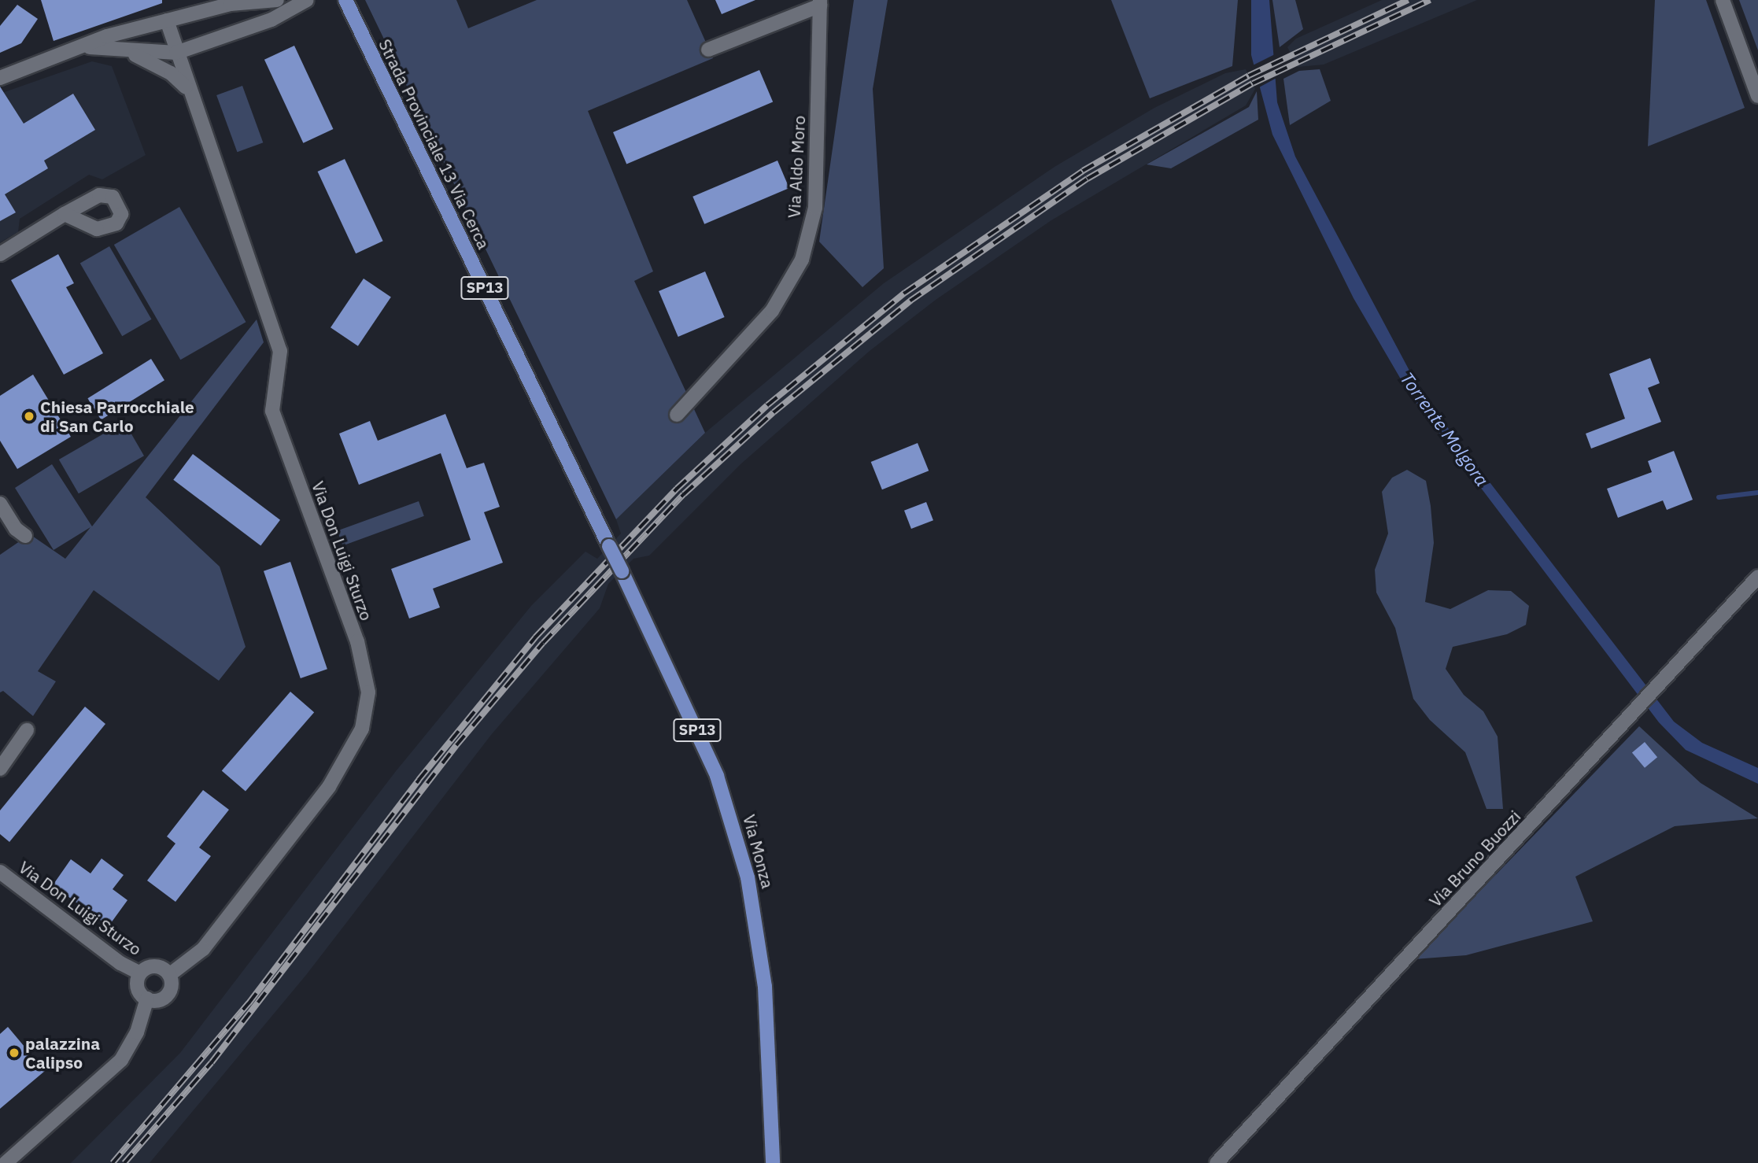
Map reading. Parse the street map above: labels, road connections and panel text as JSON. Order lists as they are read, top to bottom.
{
  "streets": {
    "main road": ["Strada Provinciale 13 Via Cerca", "SP13", "Via Monza"],
    "street": ["Via Aldo Moro", "Via Don Luigi Sturzo", "Via Bruno Buozzi"]
  },
  "crossings": [
    ["Strada Provinciale 13 Via Cerca", "Via Monza"]
  ],
  "water": ["Torrente Molgora"],
  "places": ["Chiesa Parrocchiale di San Carlo", "palazzina Calipso"]
}
